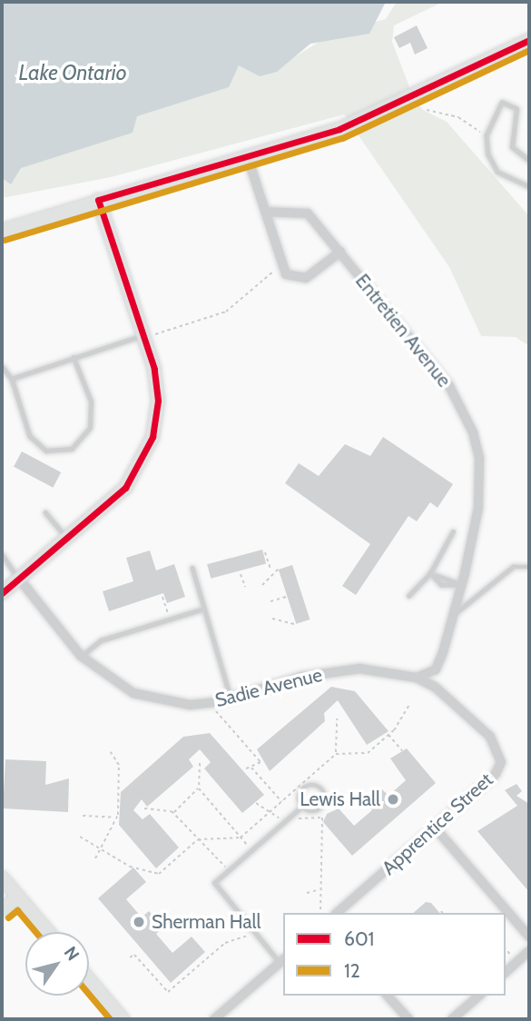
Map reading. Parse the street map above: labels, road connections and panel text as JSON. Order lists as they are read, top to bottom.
{
  "streets": {
    "street": ["Entretien Avenue", "Sadie Avenue", "Apprentice Street"]
  },
  "crossings": [
    ["Sadie Avenue", "Apprentice Street"]
  ],
  "water": ["Lake Ontario"],
  "places": ["Lewis Hall", "Sherman Hall"],
  "lines": ["transit line 601", "transit line 12"],
  "legend": ["601", "12"],
  "north": "top right"
}
